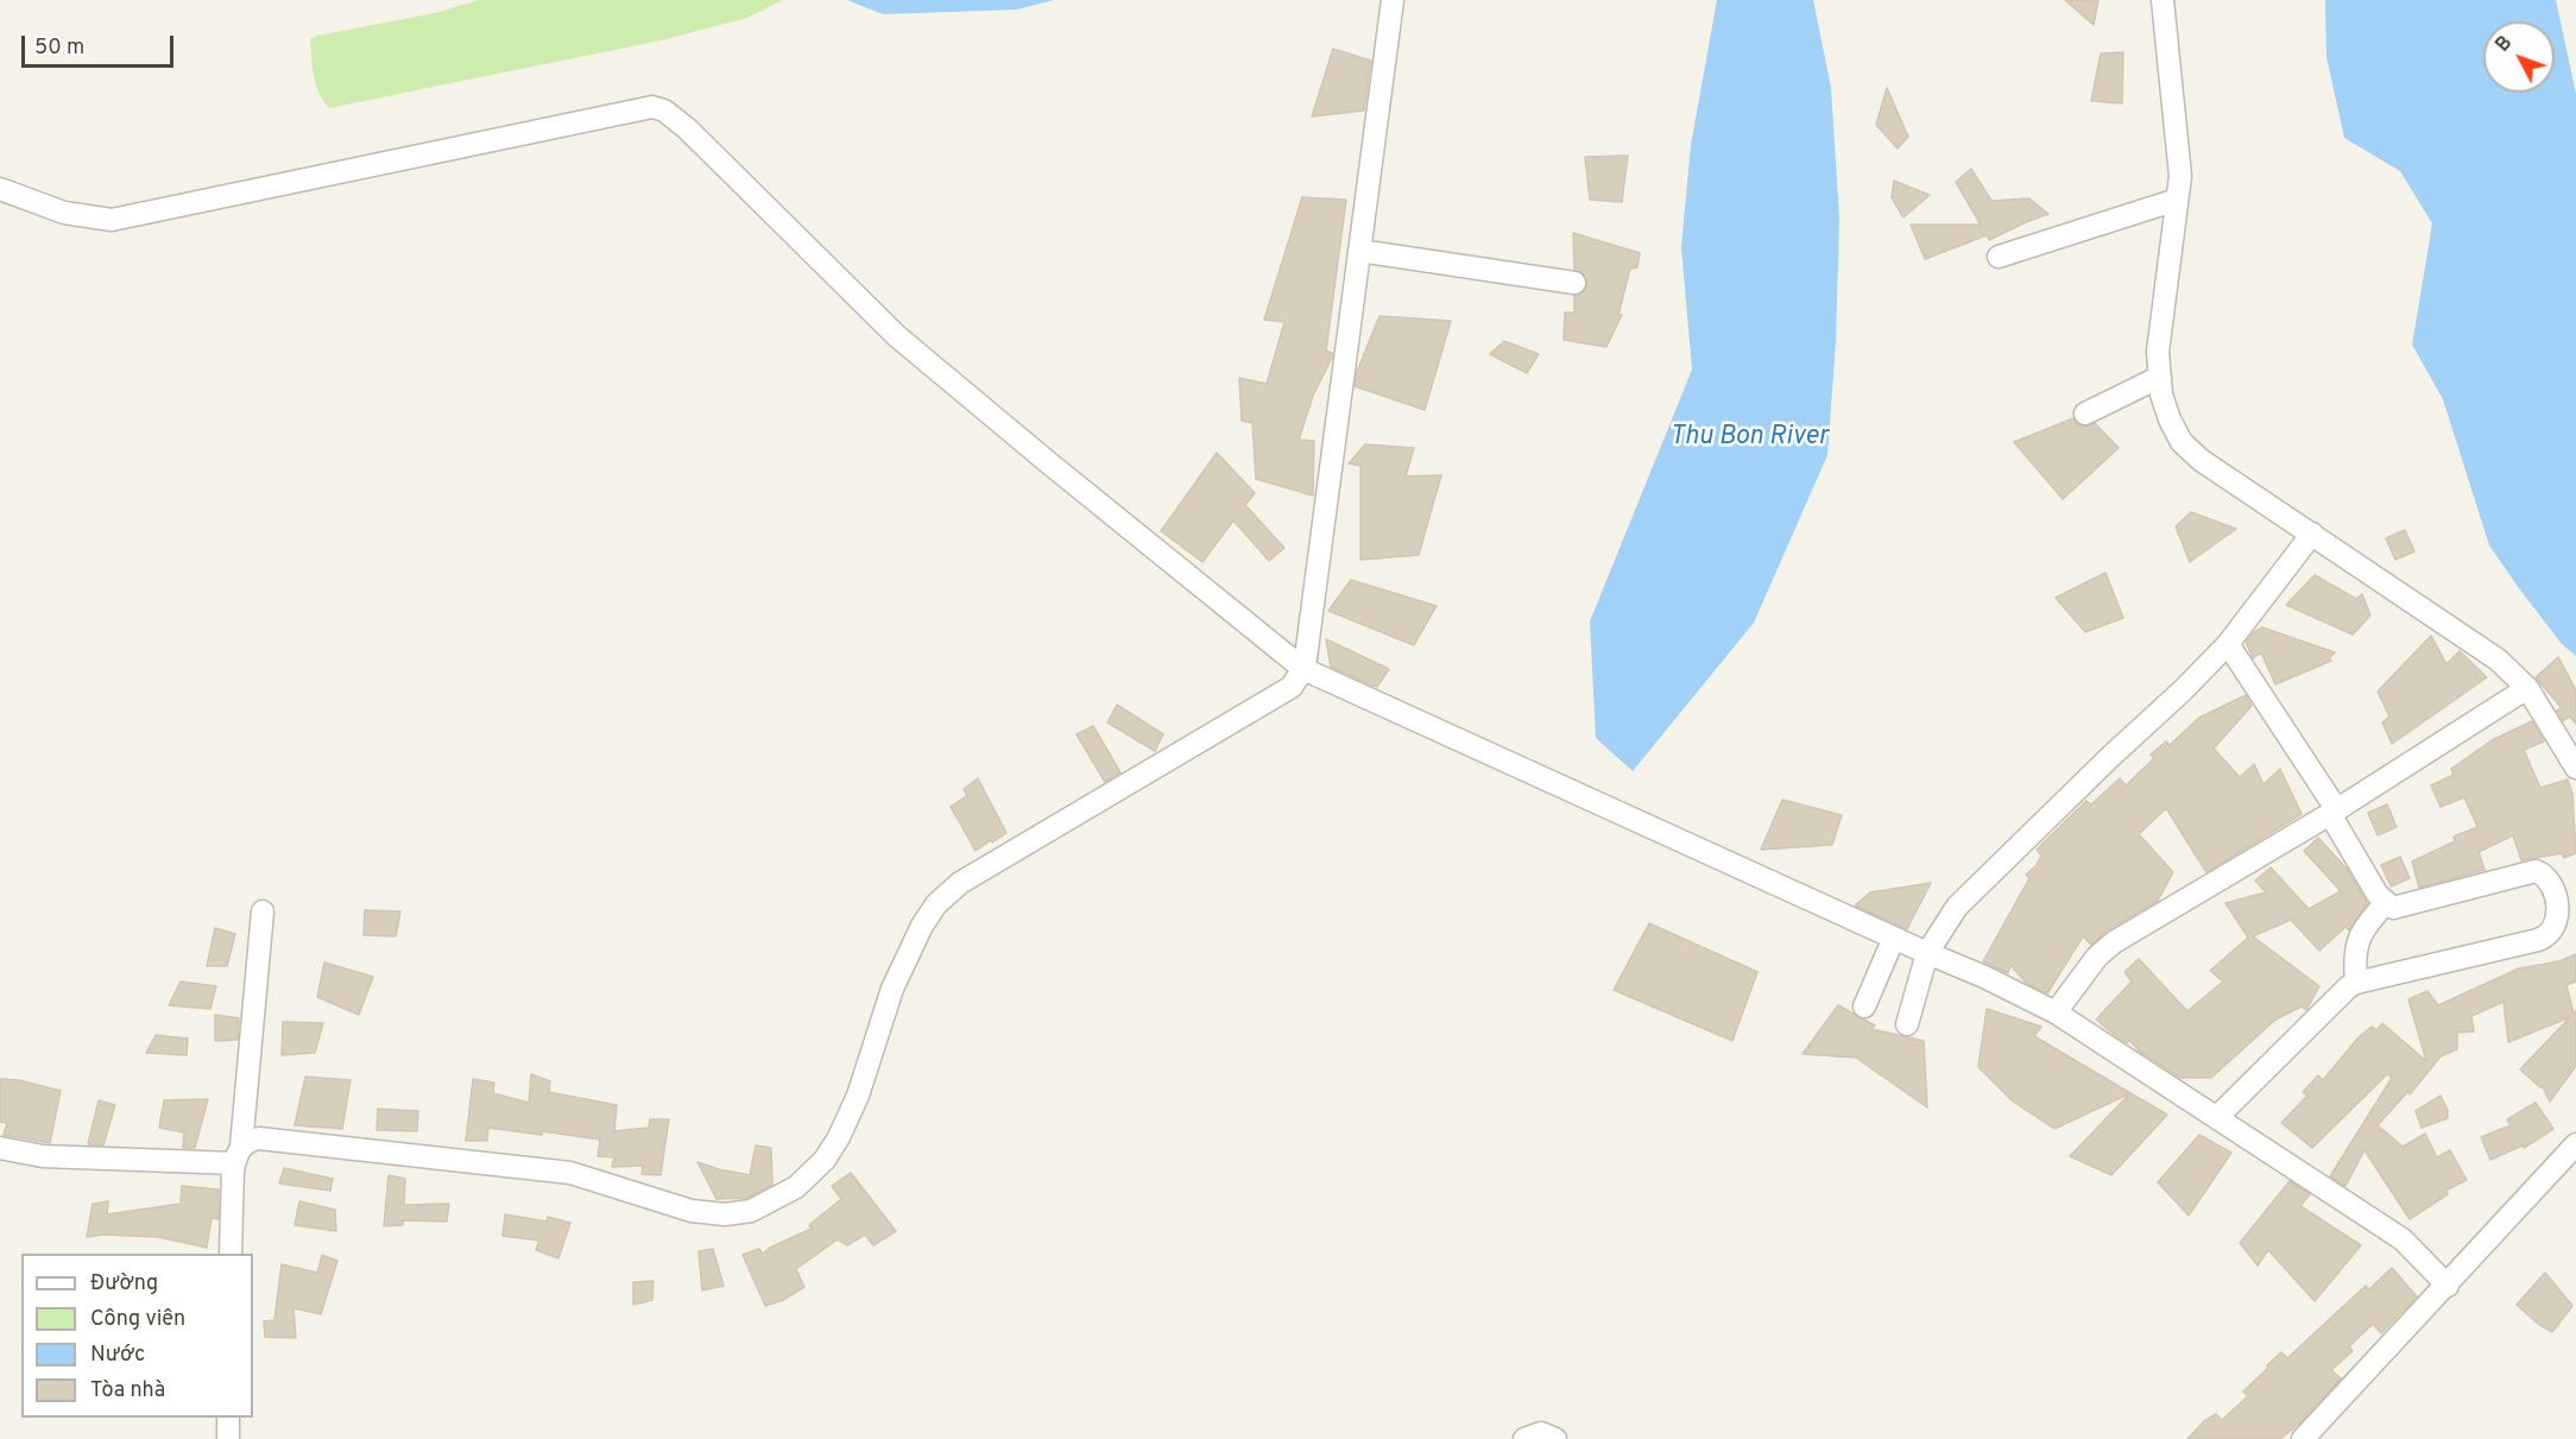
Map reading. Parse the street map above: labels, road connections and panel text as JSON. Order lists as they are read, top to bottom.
{
  "water": ["Thu Bon River"],
  "legend": [
    "Đường",
    "Công viên",
    "Nước",
    "Tòa nhà"
  ],
  "scale_bar": "50 m",
  "north": "top left"
}
